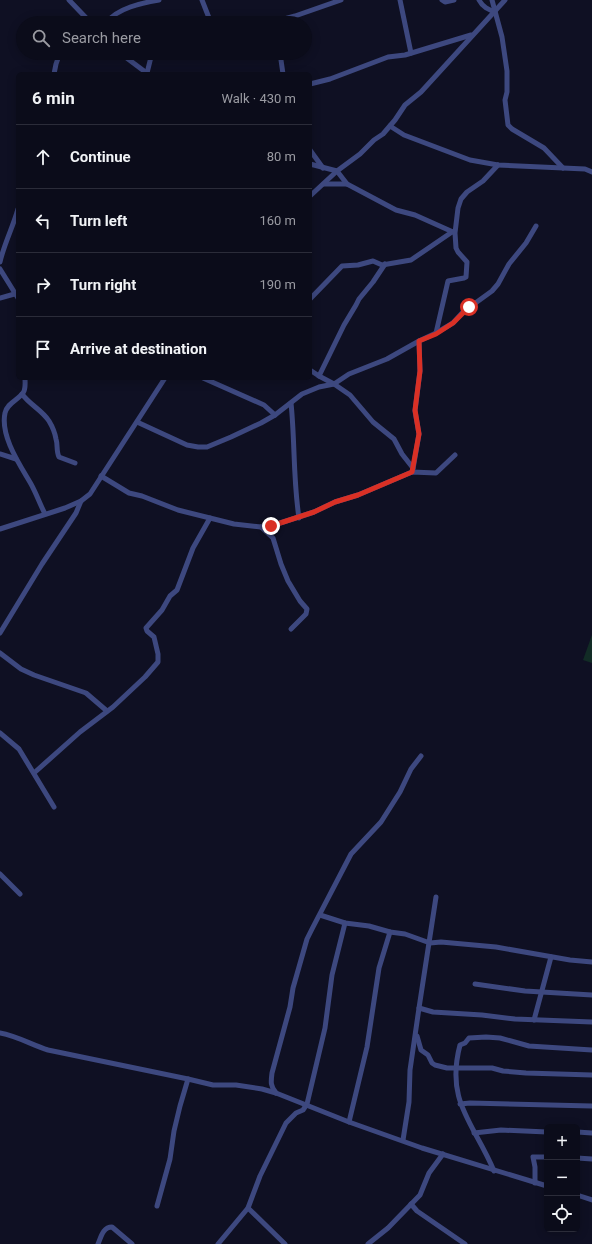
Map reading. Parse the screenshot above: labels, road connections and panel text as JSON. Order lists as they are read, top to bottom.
{
  "page": {
    "search": "Search here",
    "heading": ["6 min", "Walk · 430 m"],
    "list": [
      ["Continue", "80 m"],
      ["Turn left", "160 m"],
      ["Turn right", "190 m"],
      "Arrive at destination"
    ],
    "map_buttons": ["+", "−"]
  }
}
